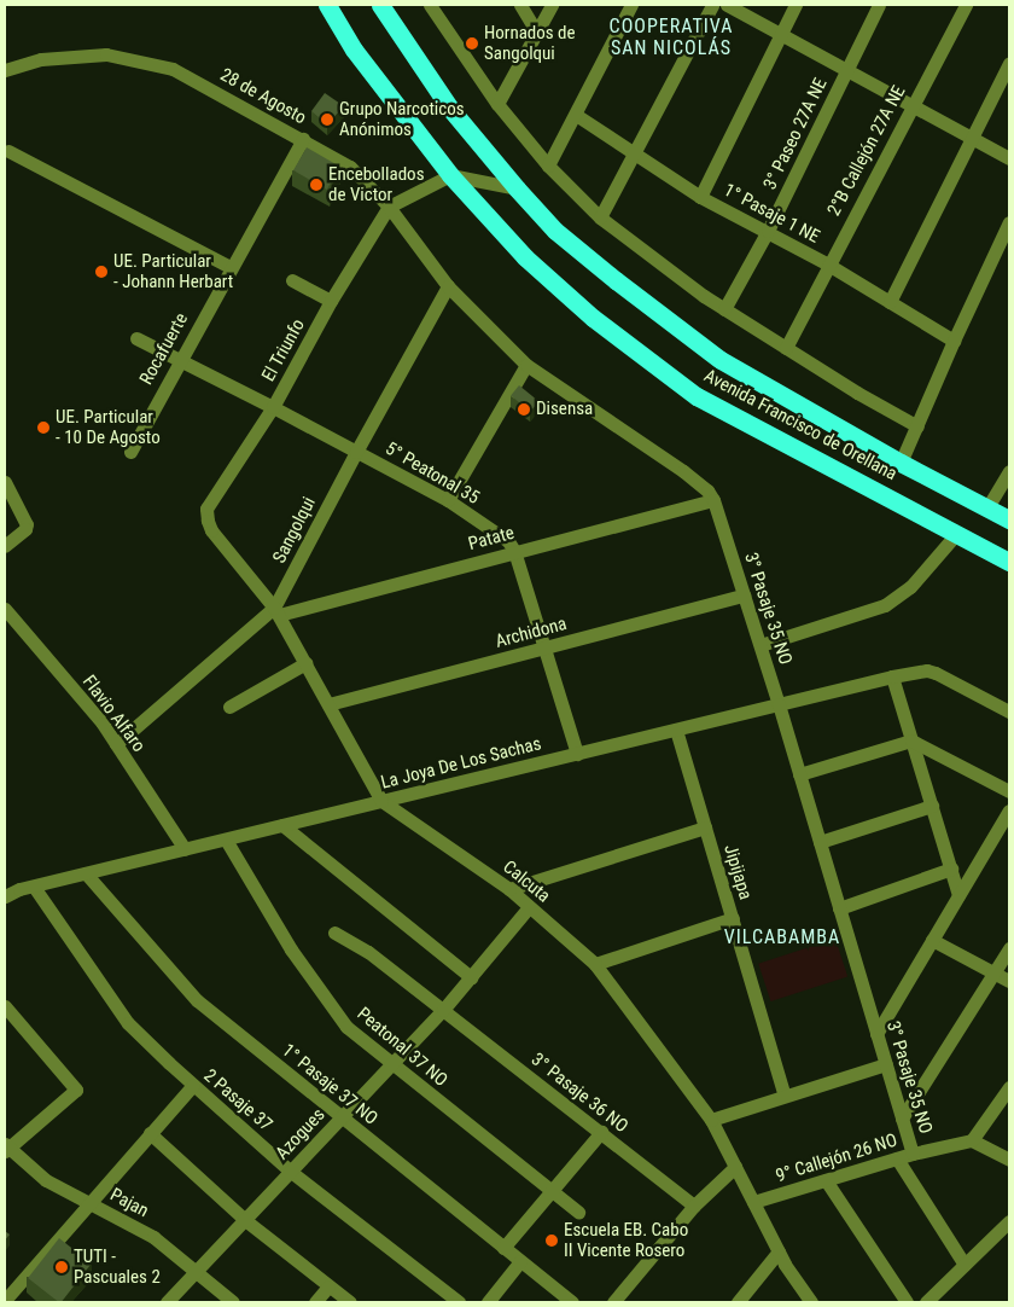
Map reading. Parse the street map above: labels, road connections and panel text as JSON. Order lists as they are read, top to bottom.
{
  "streets": {
    "highway": ["Avenida Francisco de Orellana"],
    "street": [
      "28 de Agosto",
      "3° Paseo 27A NE",
      "2°B Callejón 27A NE",
      "1° Pasaje 1 NE",
      "Rocafuerte",
      "El Triunfo",
      "5° Peatonal 35",
      "Sangolqui",
      "Patate",
      "3° Pasaje 35 NO",
      "Archidona",
      "Flavio Alfaro",
      "La Joya De Los Sachas",
      "Jipijapa",
      "Calcuta",
      "Peatonal 37 NO",
      "1° Pasaje 37 NO",
      "3° Pasaje 36 NO",
      "2 Pasaje 37",
      "Azogues",
      "9° Callejón 26 NO",
      "Pajan"
    ]
  },
  "crossings": [
    ["28 de Agosto", "Rocafuerte"],
    ["28 de Agosto", "El Triunfo"],
    ["28 de Agosto", "3° Pasaje 35 NO"],
    ["3° Paseo 27A NE", "1° Pasaje 1 NE"],
    ["2°B Callejón 27A NE", "1° Pasaje 1 NE"],
    ["Rocafuerte", "5° Peatonal 35"],
    ["El Triunfo", "5° Peatonal 35"],
    ["El Triunfo", "3° Pasaje 35 NO"],
    ["El Triunfo", "Calcuta"],
    ["5° Peatonal 35", "Sangolqui"],
    ["5° Peatonal 35", "Patate"],
    ["Sangolqui", "Patate"],
    ["Sangolqui", "3° Pasaje 35 NO"],
    ["Sangolqui", "Flavio Alfaro"],
    ["Sangolqui", "Calcuta"],
    ["Patate", "3° Pasaje 35 NO"],
    ["Patate", "Calcuta"],
    ["3° Pasaje 35 NO", "Archidona"],
    ["3° Pasaje 35 NO", "La Joya De Los Sachas"],
    ["3° Pasaje 35 NO", "9° Callejón 26 NO"],
    ["Archidona", "Calcuta"],
    ["Flavio Alfaro", "La Joya De Los Sachas"],
    ["La Joya De Los Sachas", "Jipijapa"],
    ["La Joya De Los Sachas", "Calcuta"],
    ["La Joya De Los Sachas", "Peatonal 37 NO"],
    ["La Joya De Los Sachas", "1° Pasaje 37 NO"],
    ["La Joya De Los Sachas", "2 Pasaje 37"],
    ["Calcuta", "Azogues"],
    ["Calcuta", "9° Callejón 26 NO"],
    ["Peatonal 37 NO", "Azogues"],
    ["1° Pasaje 37 NO", "Azogues"],
    ["3° Pasaje 36 NO", "Azogues"],
    ["2 Pasaje 37", "Azogues"],
    ["Azogues", "Pajan"]
  ],
  "districts": ["COOPERATIVA SAN NICOLÁS", "VILCABAMBA"],
  "places": [
    "Hornados de Sangolqui",
    "Grupo Narcoticos Anónimos",
    "Encebollados de Victor",
    "UE. Particular - Johann Herbart",
    "Disensa",
    "UE. Particular - 10 De Agosto",
    "Escuela EB. Cabo II Vicente Rosero",
    "TUTI - Pascuales 2"
  ]
}
